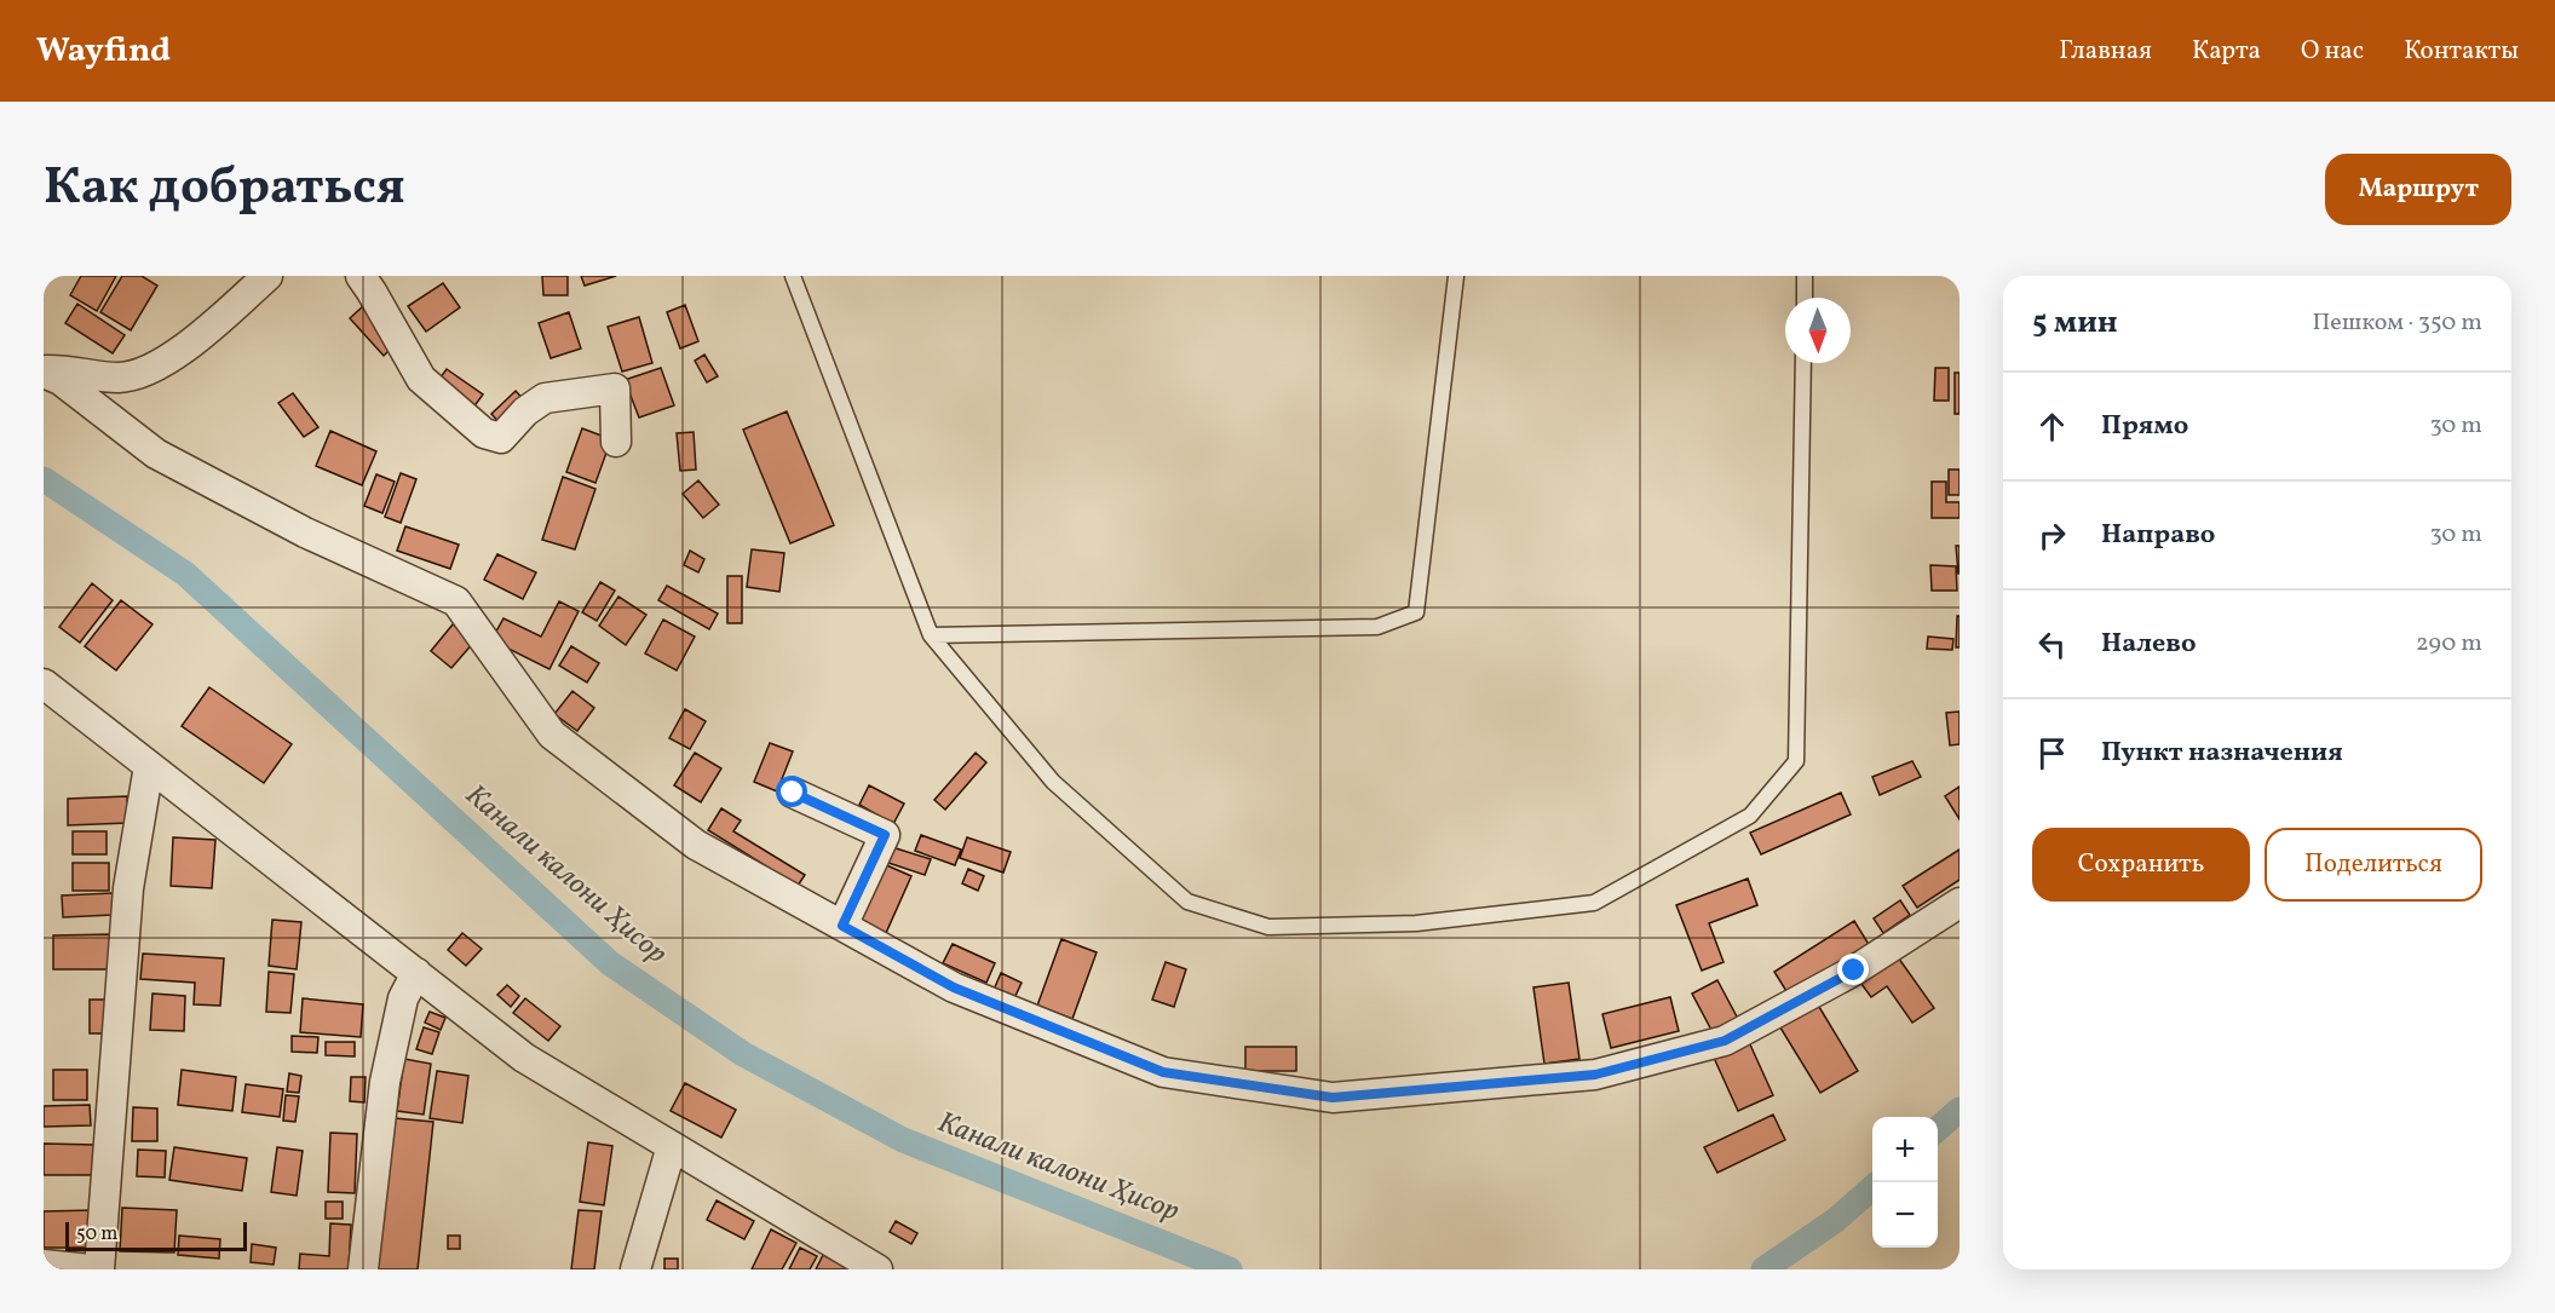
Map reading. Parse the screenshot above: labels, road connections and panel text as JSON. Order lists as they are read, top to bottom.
{
  "water": ["Канали калони Ҳисор"],
  "scale_bar": "50 m",
  "north": "bottom",
  "page": {
    "header": "Wayfind",
    "nav": [
      "Главная",
      "Карта",
      "О нас",
      "Контакты"
    ],
    "title": "Как добраться",
    "buttons": [
      "Маршрут",
      ["Сохранить", "Поделиться"]
    ],
    "heading": ["5 мин", "Пешком · 350 m"],
    "list": [
      ["Прямо", "30 m"],
      ["Направо", "30 m"],
      ["Налево", "290 m"],
      "Пункт назначения"
    ],
    "map_buttons": ["+", "−"],
    "scale": "50 m"
  }
}
